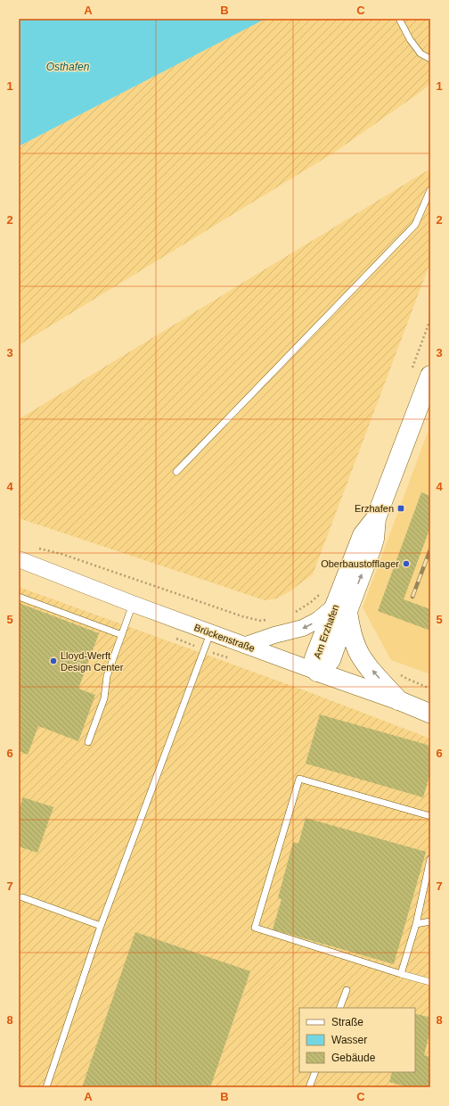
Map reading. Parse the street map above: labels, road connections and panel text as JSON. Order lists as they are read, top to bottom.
{
  "streets": {
    "main road": ["Am Erzhafen", "Brückenstraße"]
  },
  "crossings": [
    ["Am Erzhafen", "Brückenstraße"]
  ],
  "water": ["Osthafen"],
  "places": {
    "transit": ["Erzhafen"],
    "other": ["Oberbaustofflager", "Lloyd-Werft Design Center"]
  },
  "legend": ["Straße", "Wasser", "Gebäude"],
  "grid": {
    "columns": ["A", "B", "C"],
    "rows": [
      "1",
      "2",
      "3",
      "4",
      "5",
      "6",
      "7",
      "8"
    ]
  }
}
